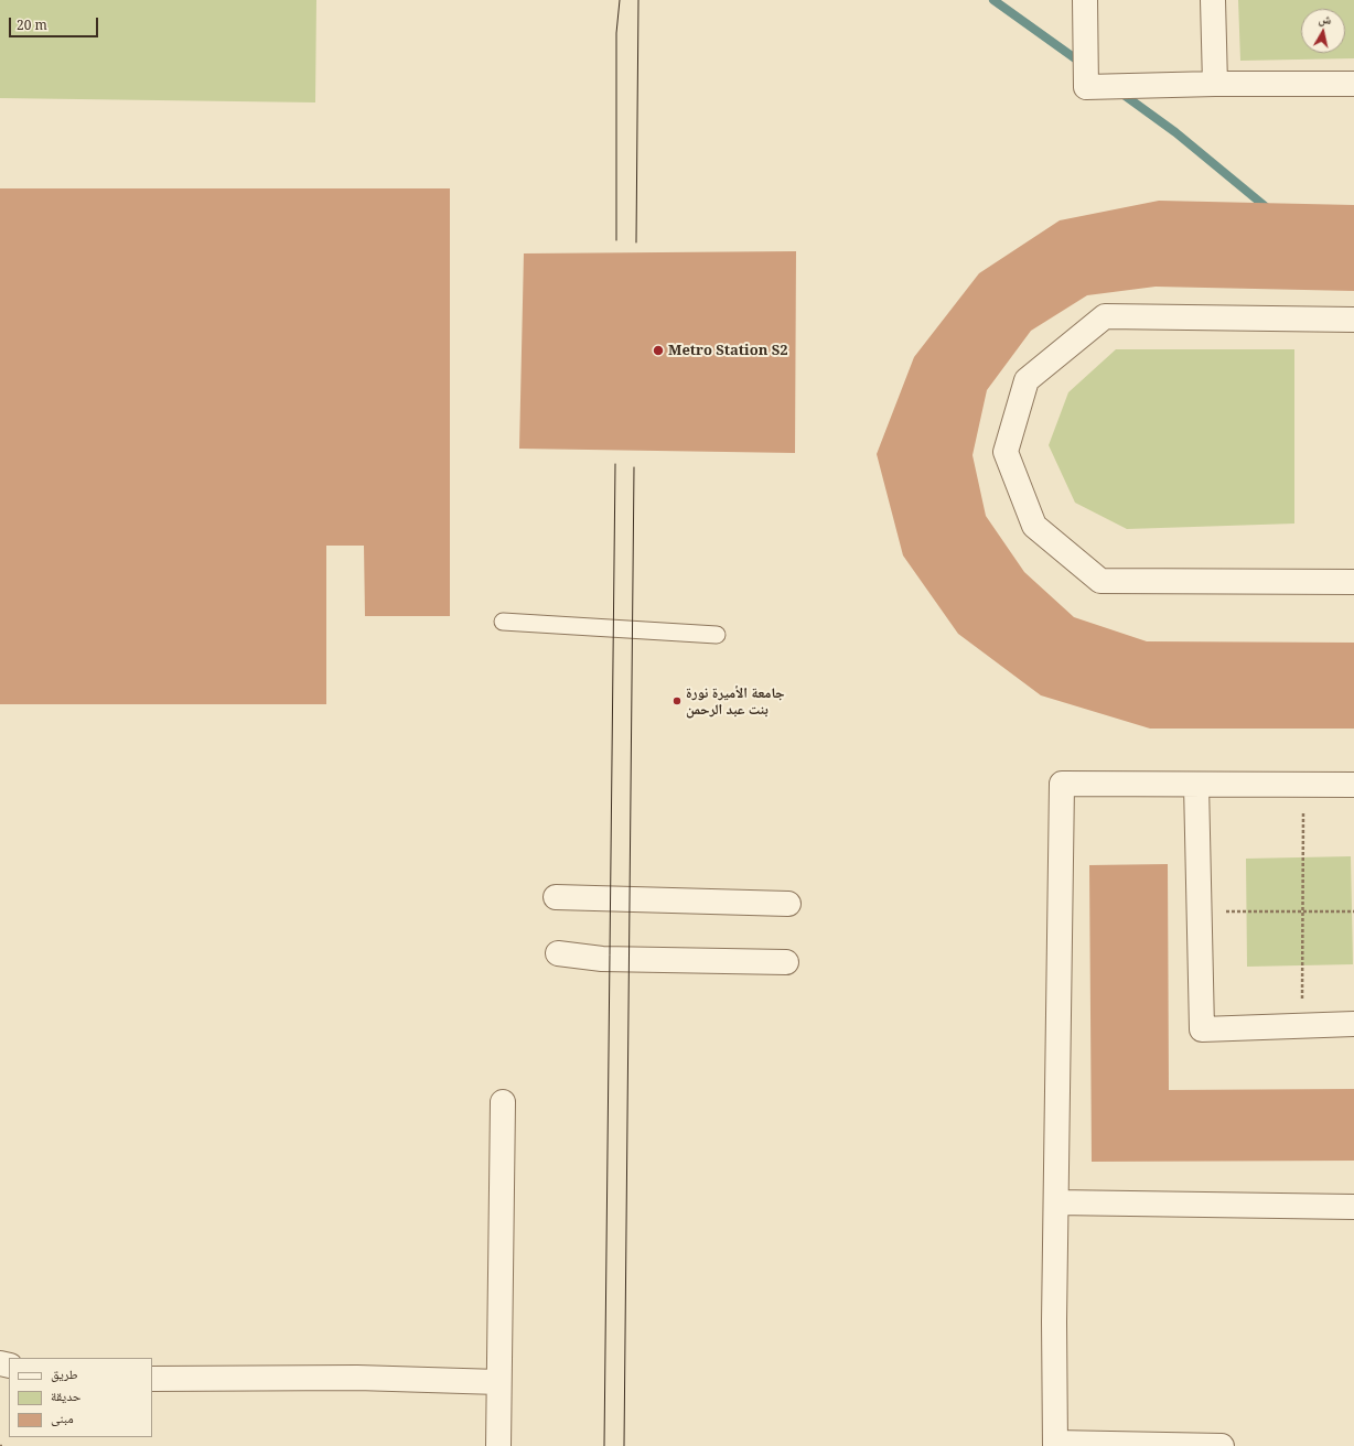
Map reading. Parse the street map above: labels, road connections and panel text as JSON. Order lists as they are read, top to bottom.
{
  "places": ["Metro Station S2", "جامعة الأميرة نورة بنت عبد الرحمن"],
  "legend": ["طريق", "حديقة", "مبنى"],
  "scale_bar": "20 m",
  "north": "top"
}
